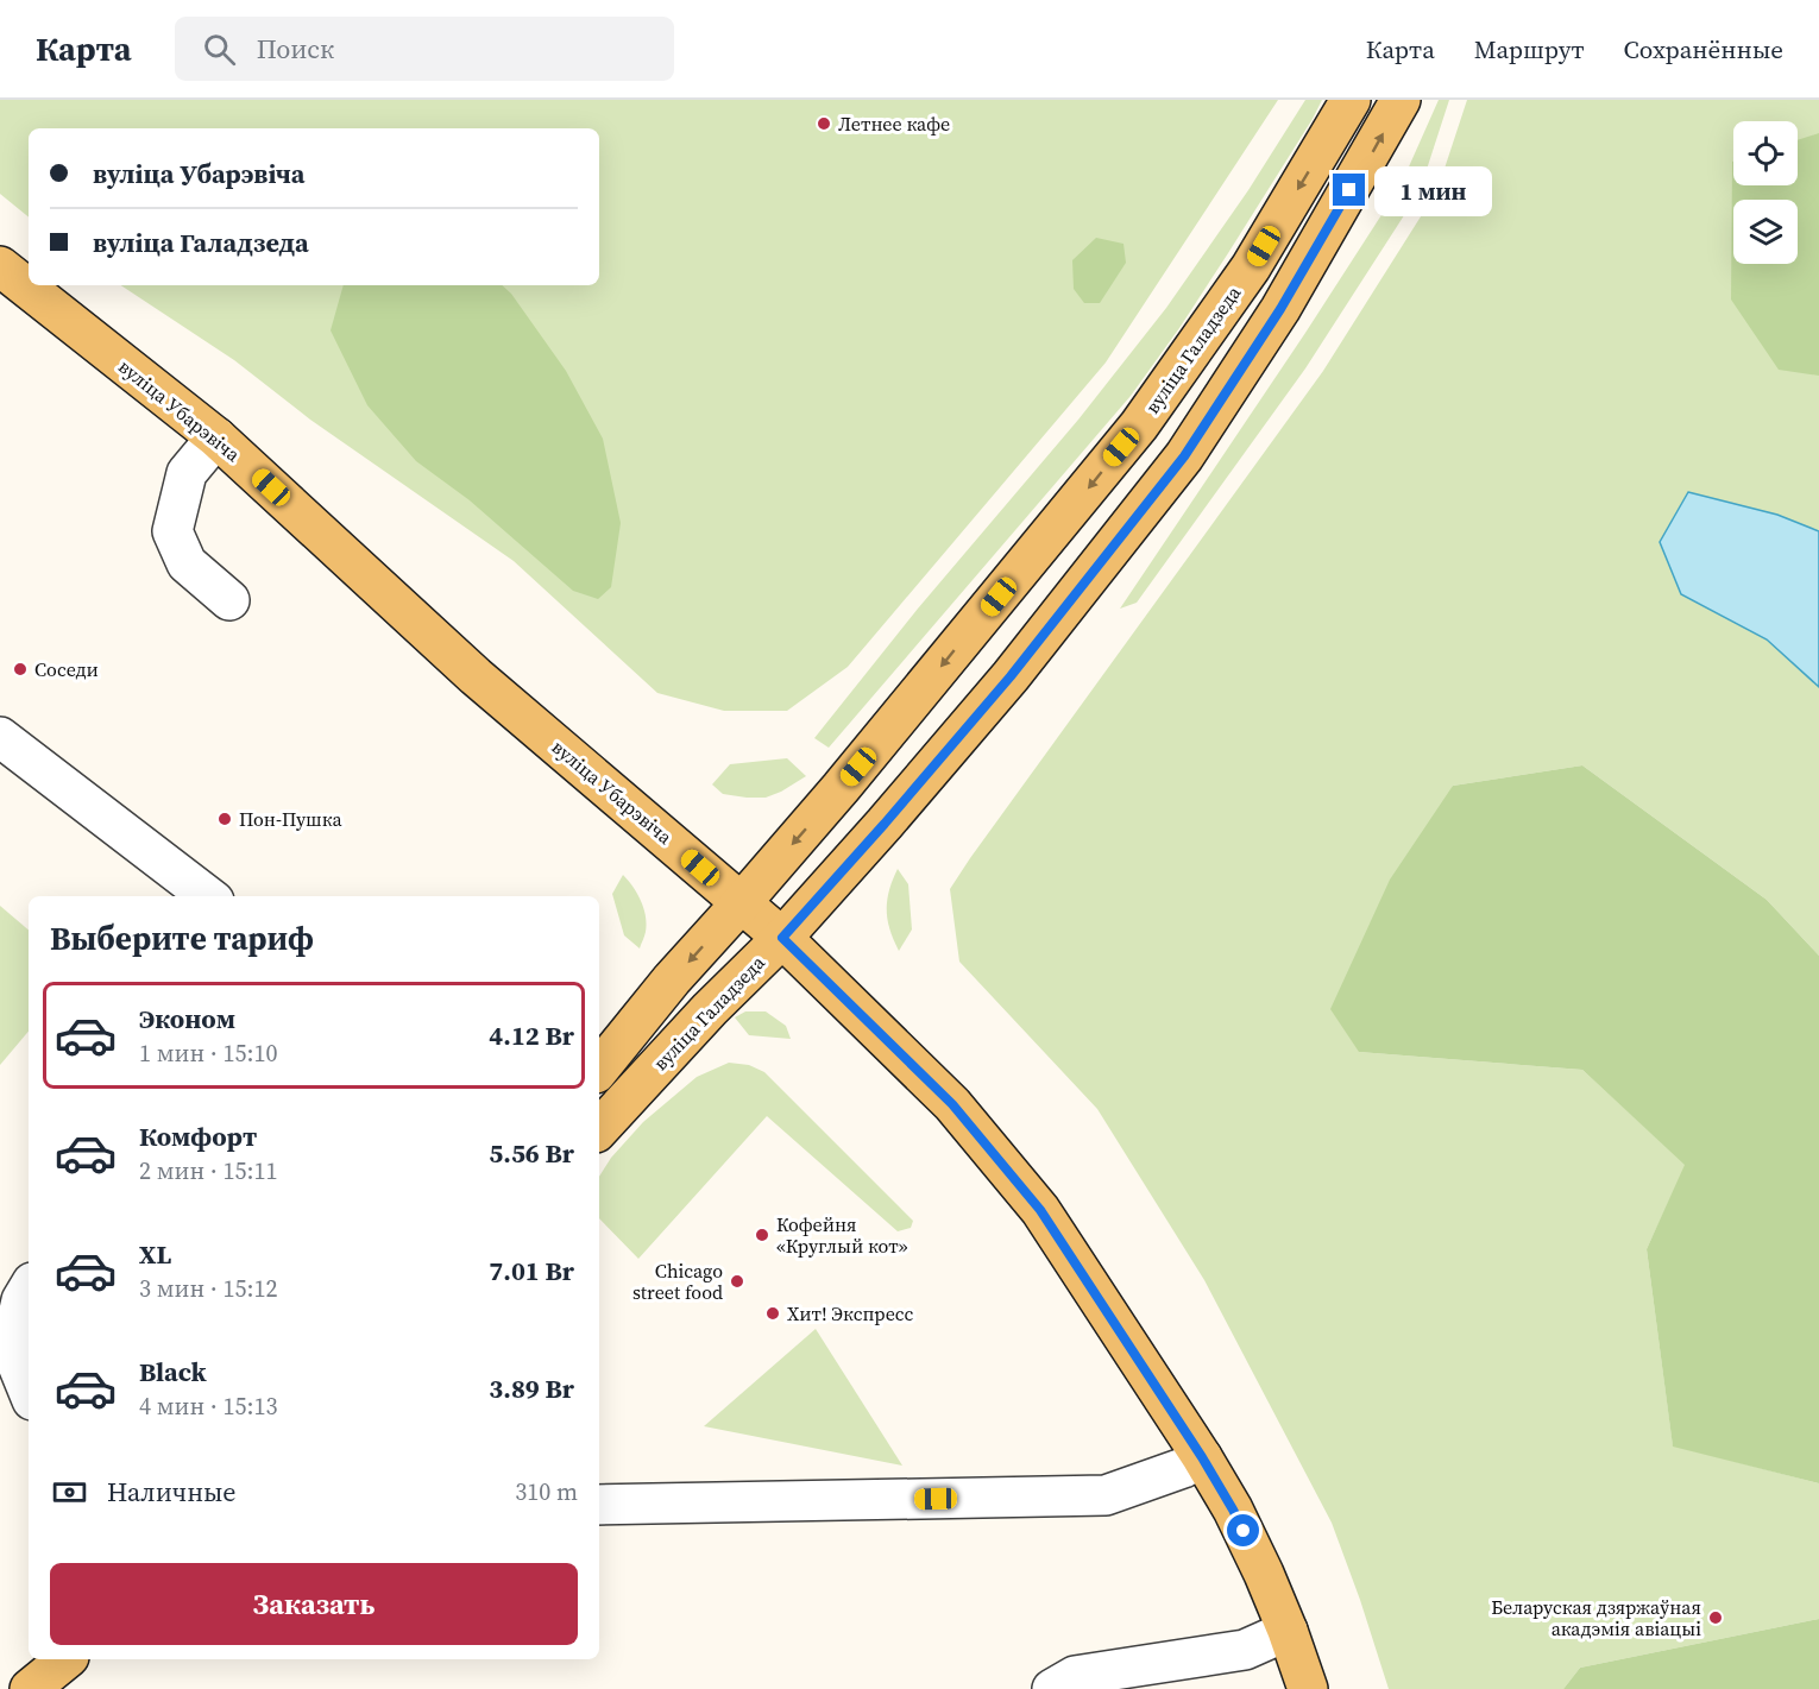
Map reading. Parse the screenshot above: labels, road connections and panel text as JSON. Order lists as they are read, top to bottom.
{
  "streets": {
    "main road": ["вуліца Галадзеда", "вуліца Убарэвіча"]
  },
  "crossings": [
    ["вуліца Галадзеда", "вуліца Убарэвіча"]
  ],
  "places": [
    "Летнее кафе",
    "Соседи",
    "Пон-Пушка",
    "Кофейня «Круглый кот»",
    "Chicago street food",
    "Хит! Экспресс",
    "Беларуская дзяржаўная акадэмія авіацыі"
  ],
  "page": {
    "header": "Карта",
    "search": "Поиск",
    "nav": ["Карта", "Маршрут", "Сохранённые"],
    "banner": ["вуліца Убарэвіча", "вуліца Галадзеда"],
    "bubble": "1 мин",
    "heading": "Выберите тариф",
    "list": [
      {
        "name": "Эконом",
        "note": "1 мин · 15:10",
        "value": "4.12 Br"
      },
      {
        "name": "Комфорт",
        "note": "2 мин · 15:11",
        "value": "5.56 Br"
      },
      {
        "name": "XL",
        "note": "3 мин · 15:12",
        "value": "7.01 Br"
      },
      {
        "name": "Black",
        "note": "4 мин · 15:13",
        "value": "3.89 Br"
      }
    ],
    "pay": ["Наличные", "310 m"],
    "buttons": "Заказать"
  }
}
